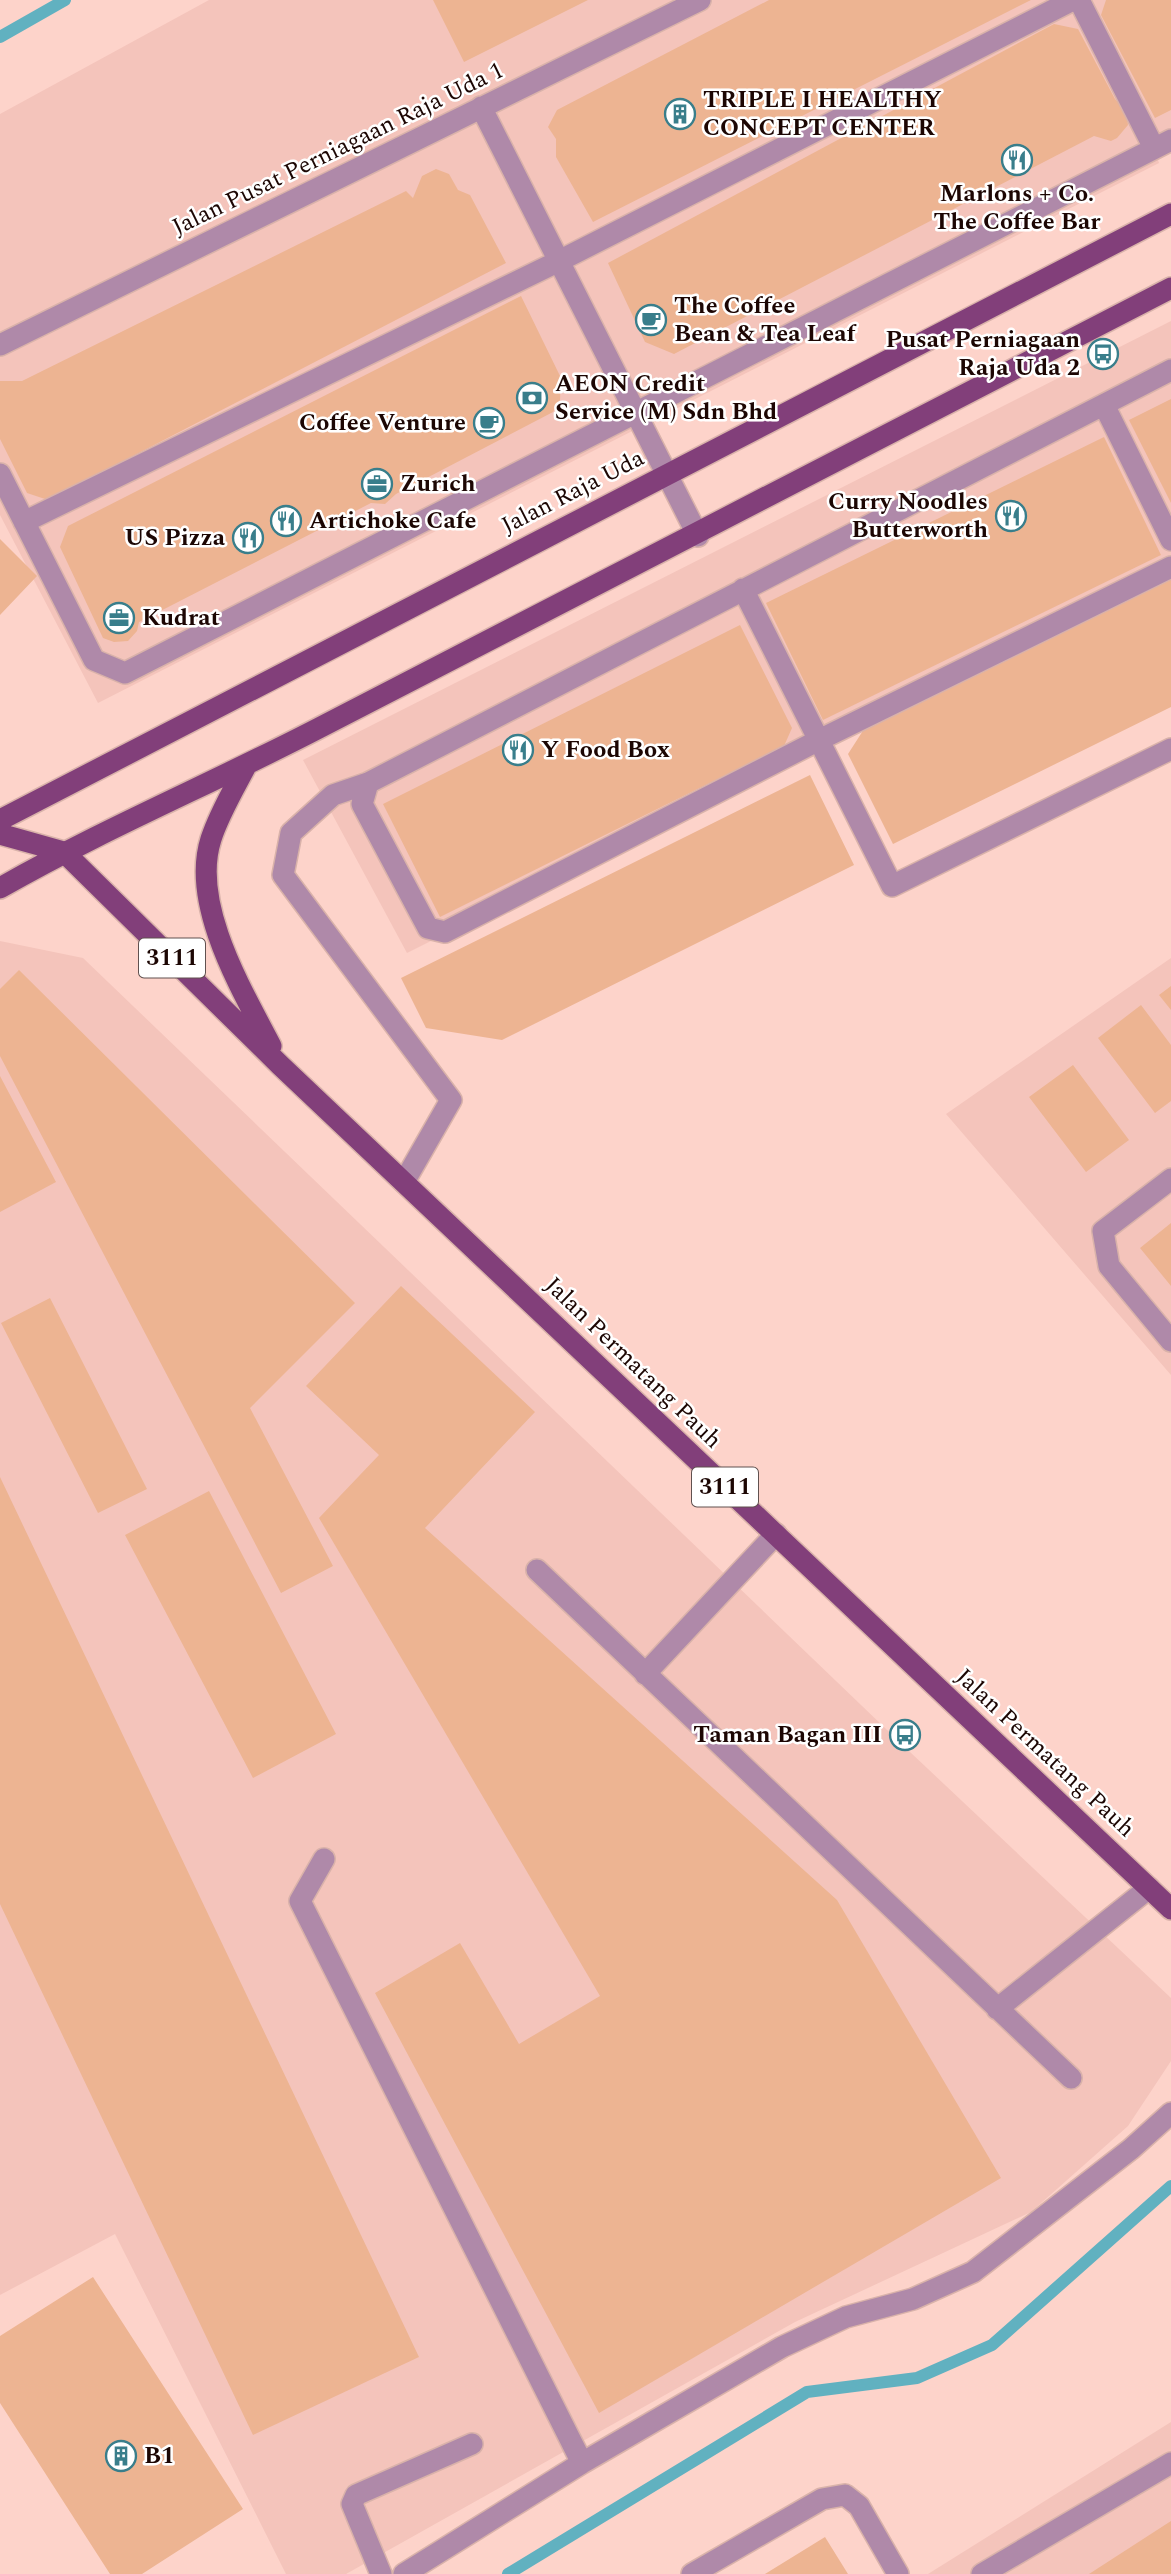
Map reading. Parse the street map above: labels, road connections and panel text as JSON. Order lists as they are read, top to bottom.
{
  "streets": {
    "main road": ["Jalan Raja Uda", "3111", "Jalan Permatang Pauh"],
    "street": ["Jalan Pusat Perniagaan Raja Uda 1"]
  },
  "crossings": [
    ["3111", "Jalan Permatang Pauh"]
  ],
  "places": {
    "building": ["TRIPLE I HEALTHY CONCEPT CENTER", "B1"],
    "restaurant": [
      "Marlons + Co. The Coffee Bar",
      "Curry Noodles Butterworth",
      "Artichoke Cafe",
      "US Pizza",
      "Y Food Box"
    ],
    "cafe": ["The Coffee Bean & Tea Leaf", "Coffee Venture"],
    "bus stop": ["Pusat Perniagaan Raja Uda 2", "Taman Bagan III"],
    "bank": ["AEON Credit Service (M) Sdn Bhd"],
    "office": ["Zurich", "Kudrat"]
  }
}
